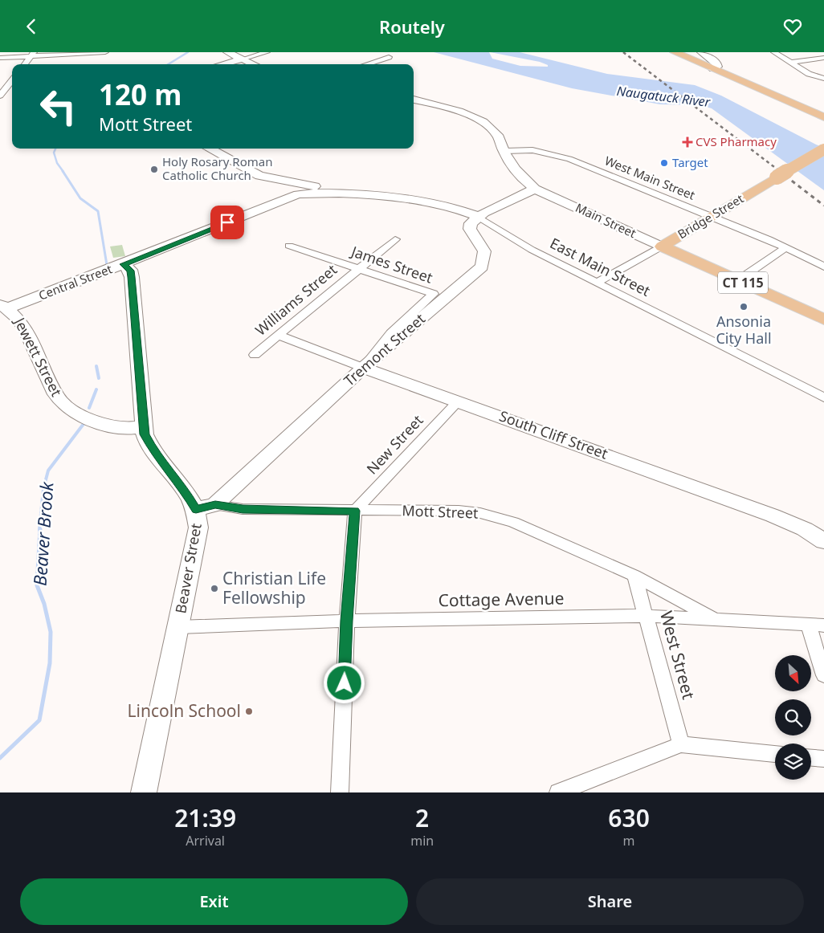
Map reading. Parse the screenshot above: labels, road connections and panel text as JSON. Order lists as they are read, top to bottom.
{
  "streets": {
    "main road": ["Bridge Street", "Main Street", "CT 115"],
    "street": [
      "West Main Street",
      "James Street",
      "East Main Street",
      "Central Street",
      "Williams Street",
      "Tremont Street",
      "Jewett Street",
      "South Cliff Street",
      "New Street",
      "Mott Street",
      "Beaver Street",
      "Cottage Avenue",
      "West Street"
    ]
  },
  "crossings": [
    ["West Main Street", "Bridge Street"],
    ["West Main Street", "Main Street"],
    ["Bridge Street", "Main Street"],
    ["Bridge Street", "East Main Street"],
    ["James Street", "Williams Street"],
    ["James Street", "Tremont Street"],
    ["James Street", "South Cliff Street"],
    ["East Main Street", "Central Street"],
    ["East Main Street", "Tremont Street"],
    ["Central Street", "Jewett Street"],
    ["Central Street", "Beaver Street"],
    ["Williams Street", "South Cliff Street"],
    ["Tremont Street", "South Cliff Street"],
    ["Tremont Street", "Mott Street"],
    ["Jewett Street", "Beaver Street"],
    ["South Cliff Street", "New Street"],
    ["New Street", "Mott Street"],
    ["Mott Street", "Cottage Avenue"],
    ["Mott Street", "West Street"],
    ["Beaver Street", "Cottage Avenue"],
    ["Cottage Avenue", "West Street"]
  ],
  "water": ["Naugatuck River", "Beaver Brook"],
  "places": {
    "health": ["CVS Pharmacy"],
    "other": [
      "Target",
      "Holy Rosary Roman Catholic Church",
      "Ansonia City Hall",
      "Christian Life Fellowship",
      "Lincoln School"
    ]
  },
  "north": "bottom right",
  "page": {
    "header": "Routely",
    "turn": ["120 m", "Mott Street"],
    "eta": [
      "21:39",
      "Arrival",
      "2",
      "min",
      "630",
      "m"
    ],
    "buttons": ["Exit", "Share"]
  }
}
